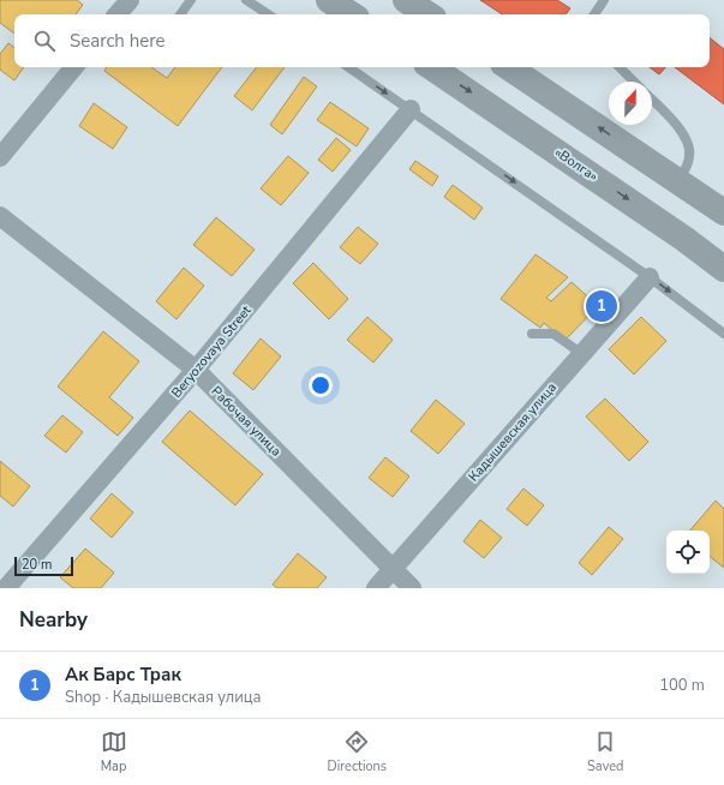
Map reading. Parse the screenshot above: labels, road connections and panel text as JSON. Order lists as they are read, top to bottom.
{
  "streets": {
    "highway": ["«Волга»"],
    "street": ["Beryozovaya Street", "Рабочая улица", "Кадышевская улица"]
  },
  "crossings": [
    ["Beryozovaya Street", "Рабочая улица"],
    ["Рабочая улица", "Кадышевская улица"]
  ],
  "scale_bar": "20 m",
  "north": "top",
  "page": {
    "search": "Search here",
    "pins": "1",
    "scale": "20 m",
    "heading": "Nearby",
    "list": [
      {
        "mark": "1",
        "name": "Ак Барс Трак",
        "note": "Shop · Кадышевская улица",
        "value": "100 m"
      }
    ],
    "nav": ["Map", "Directions", "Saved"]
  }
}
